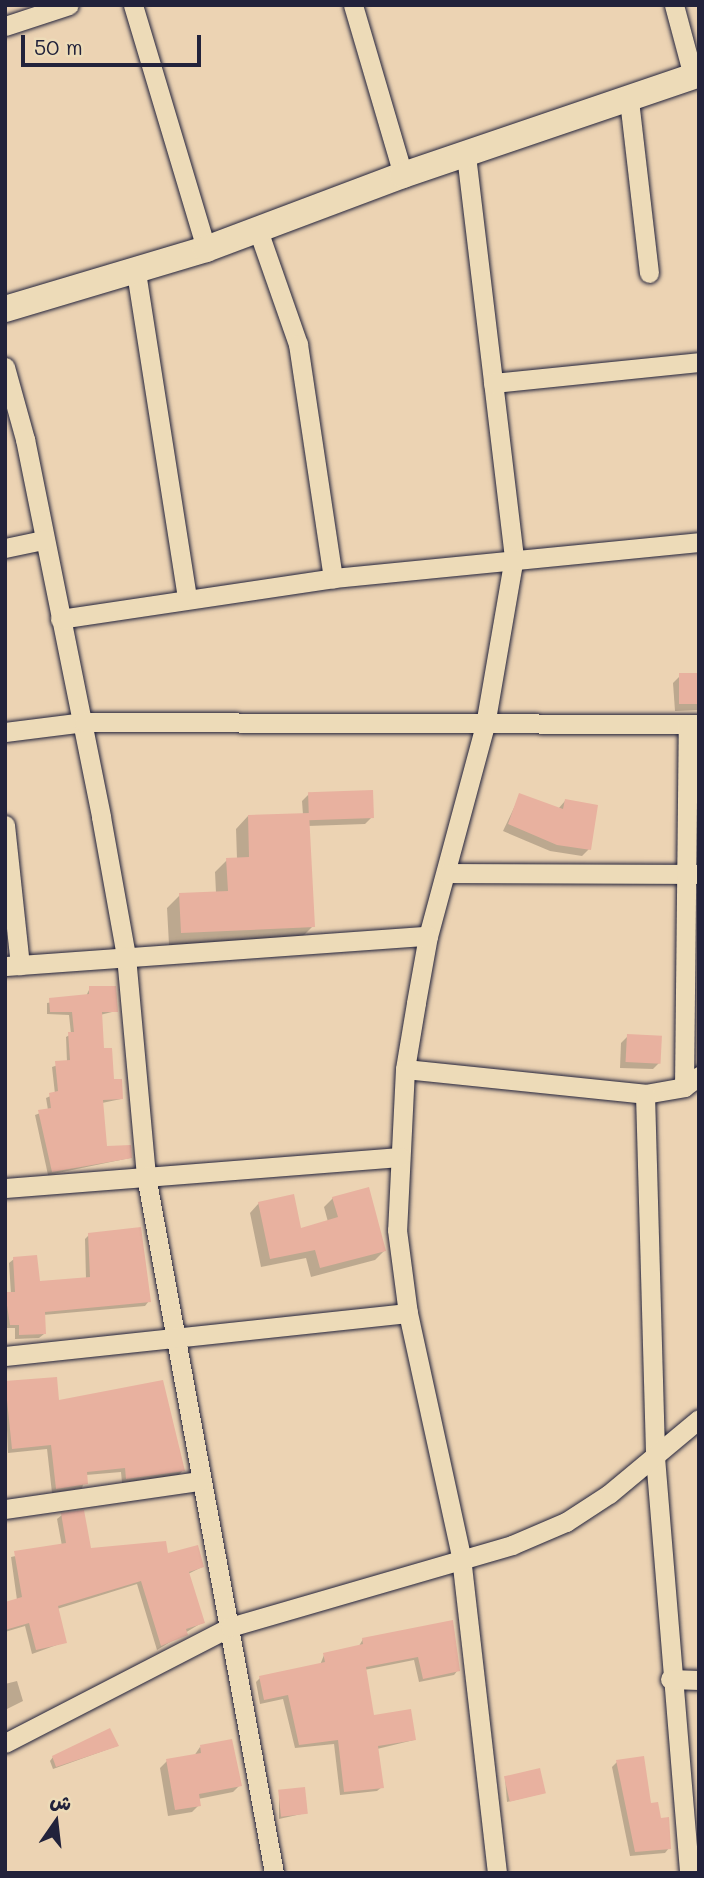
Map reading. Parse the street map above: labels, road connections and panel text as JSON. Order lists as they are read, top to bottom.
{
  "scale_bar": "50 m",
  "north": "top"
}
